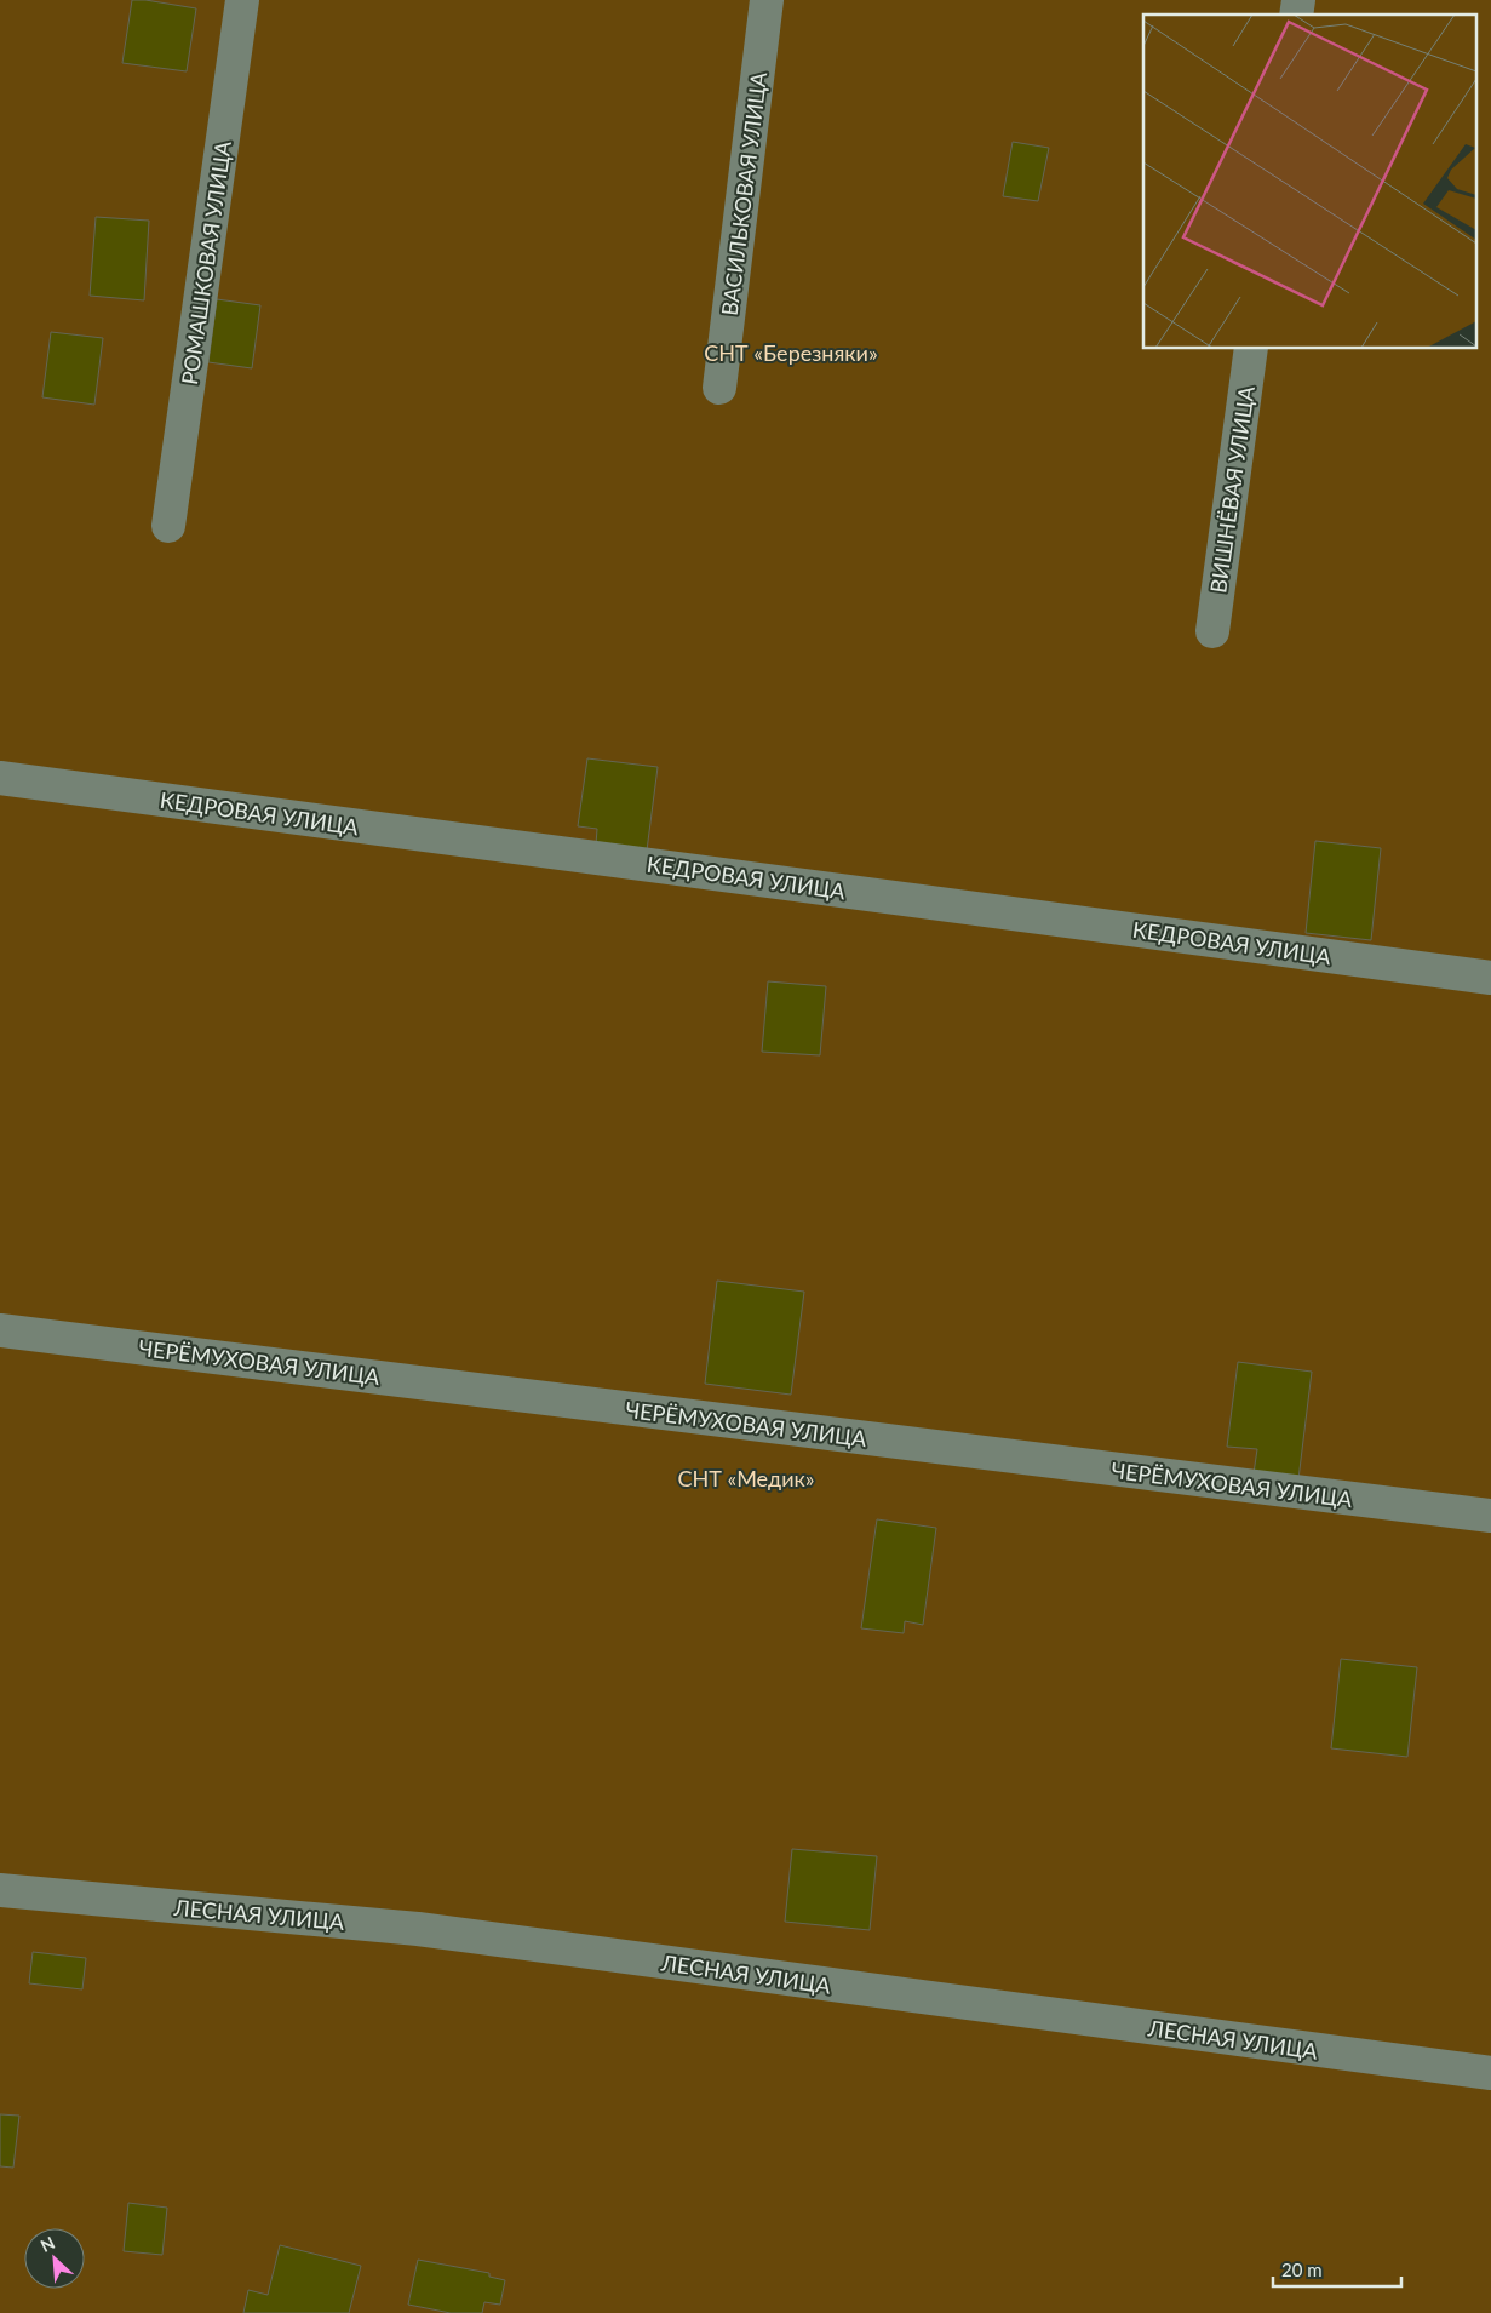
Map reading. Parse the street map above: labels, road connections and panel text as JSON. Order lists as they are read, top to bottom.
{
  "streets": {
    "street": [
      "ВАСИЛЬКОВАЯ УЛИЦА",
      "РОМАШКОВАЯ УЛИЦА",
      "ВИШНЁВАЯ УЛИЦА",
      "КЕДРОВАЯ УЛИЦА",
      "ЧЕРЁМУХОВАЯ УЛИЦА",
      "ЛЕСНАЯ УЛИЦА"
    ]
  },
  "parks": ["СНТ «Березняки»", "СНТ «Медик»"],
  "scale_bar": "20 m",
  "north": "top left"
}
